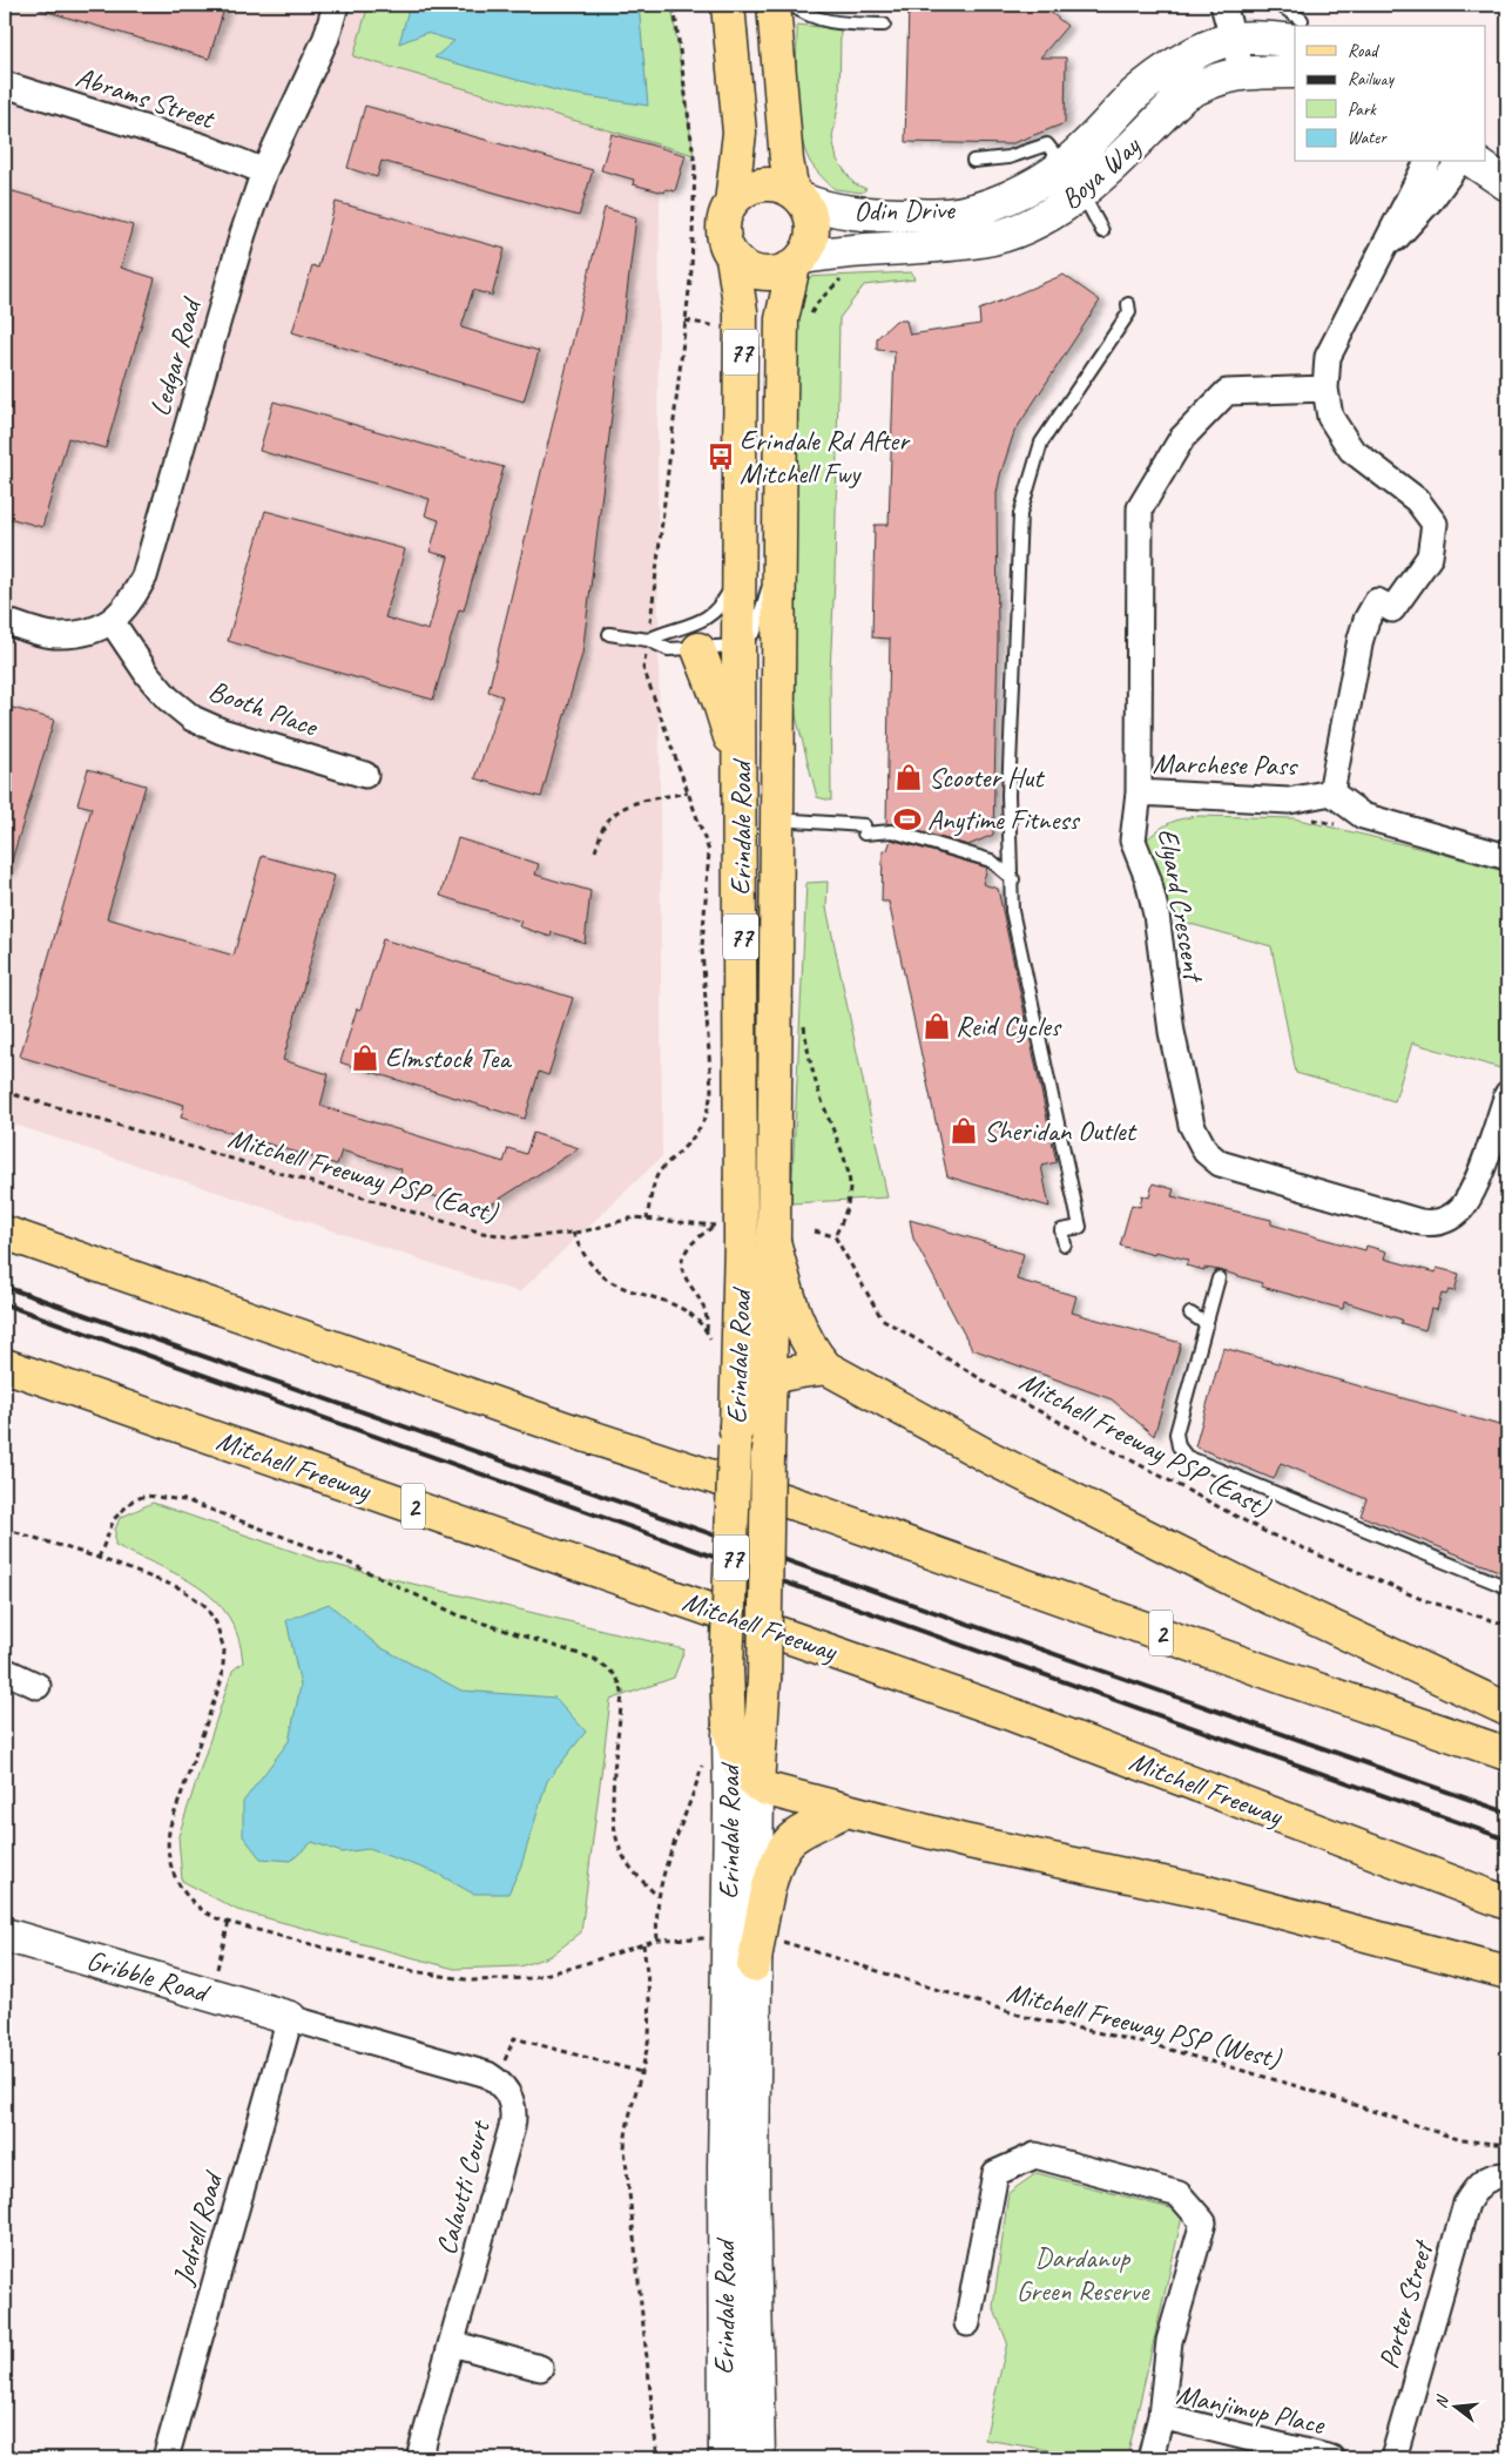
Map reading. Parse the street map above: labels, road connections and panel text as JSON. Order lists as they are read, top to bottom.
{
  "streets": {
    "main road": [
      "Boya Way",
      "Odin Drive",
      "77",
      "Erindale Road",
      "Mitchell Freeway",
      "2",
      "Gribble Road"
    ],
    "street": [
      "Abrams Street",
      "Ledgar Road",
      "Booth Place",
      "Marchese Pass",
      "Elyard Crescent",
      "Calautti Court",
      "Jodrell Road",
      "Porter Street",
      "Manjimup Place"
    ],
    "path": ["Mitchell Freeway PSP (East)", "Mitchell Freeway PSP (West)"]
  },
  "crossings": [
    ["Abrams Street", "Ledgar Road"],
    ["Boya Way", "Odin Drive"],
    ["Boya Way", "Erindale Road"],
    ["Odin Drive", "Erindale Road"],
    ["Ledgar Road", "Booth Place"],
    ["Marchese Pass", "Elyard Crescent"],
    ["Gribble Road", "Jodrell Road"]
  ],
  "parks": ["Dardanup Green Reserve"],
  "places": {
    "bus stop": ["Erindale Rd After Mitchell Fwy"],
    "shop": [
      "Scooter Hut",
      "Reid Cycles",
      "Elmstock Tea",
      "Sheridan Outlet"
    ],
    "sports": ["Anytime Fitness"]
  },
  "legend": [
    "Road",
    "Railway",
    "Park",
    "Water"
  ],
  "north": "left"
}
